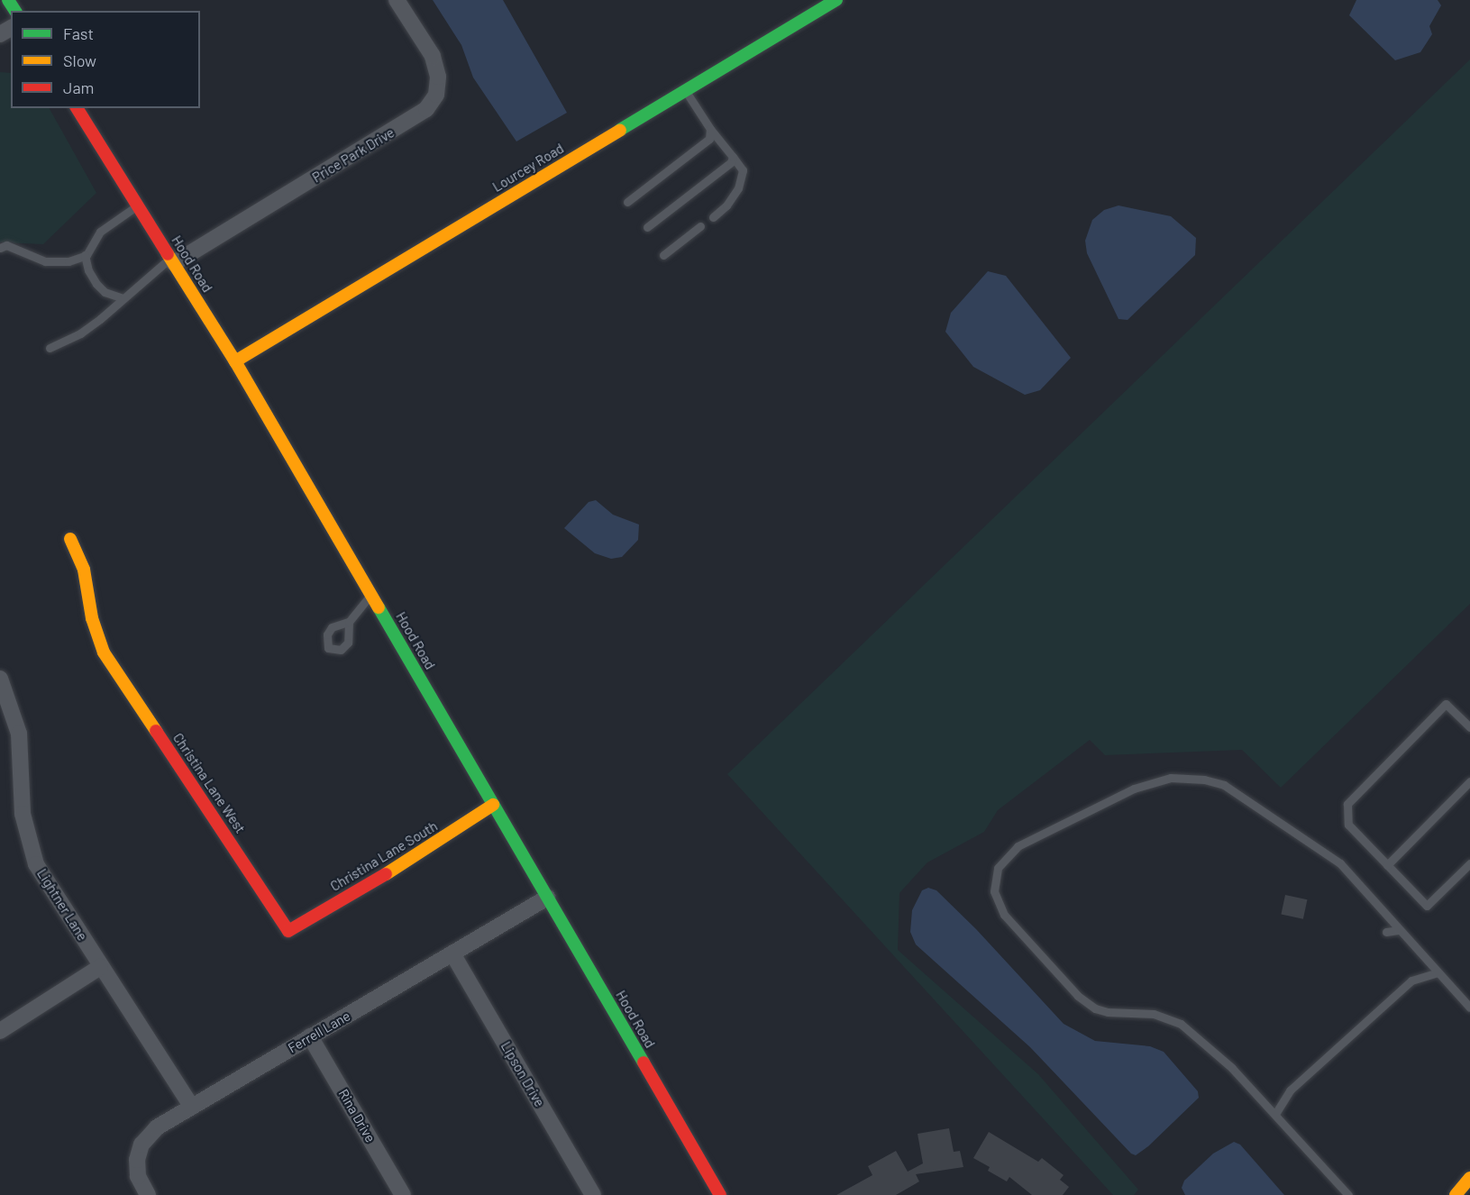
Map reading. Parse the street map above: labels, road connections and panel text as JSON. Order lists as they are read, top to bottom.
{
  "streets": {
    "street": [
      "Price Park Drive",
      "Lourcey Road",
      "Hood Road",
      "Christina Lane West",
      "Christina Lane South",
      "Lightner Lane",
      "Ferrell Lane",
      "Lipson Drive",
      "Rina Drive"
    ]
  },
  "crossings": [
    ["Price Park Drive", "Hood Road"],
    ["Lourcey Road", "Hood Road"],
    ["Hood Road", "Christina Lane South"],
    ["Hood Road", "Ferrell Lane"],
    ["Christina Lane West", "Christina Lane South"],
    ["Lightner Lane", "Ferrell Lane"],
    ["Ferrell Lane", "Lipson Drive"],
    ["Ferrell Lane", "Rina Drive"]
  ],
  "legend": ["Fast", "Slow", "Jam"]
}
